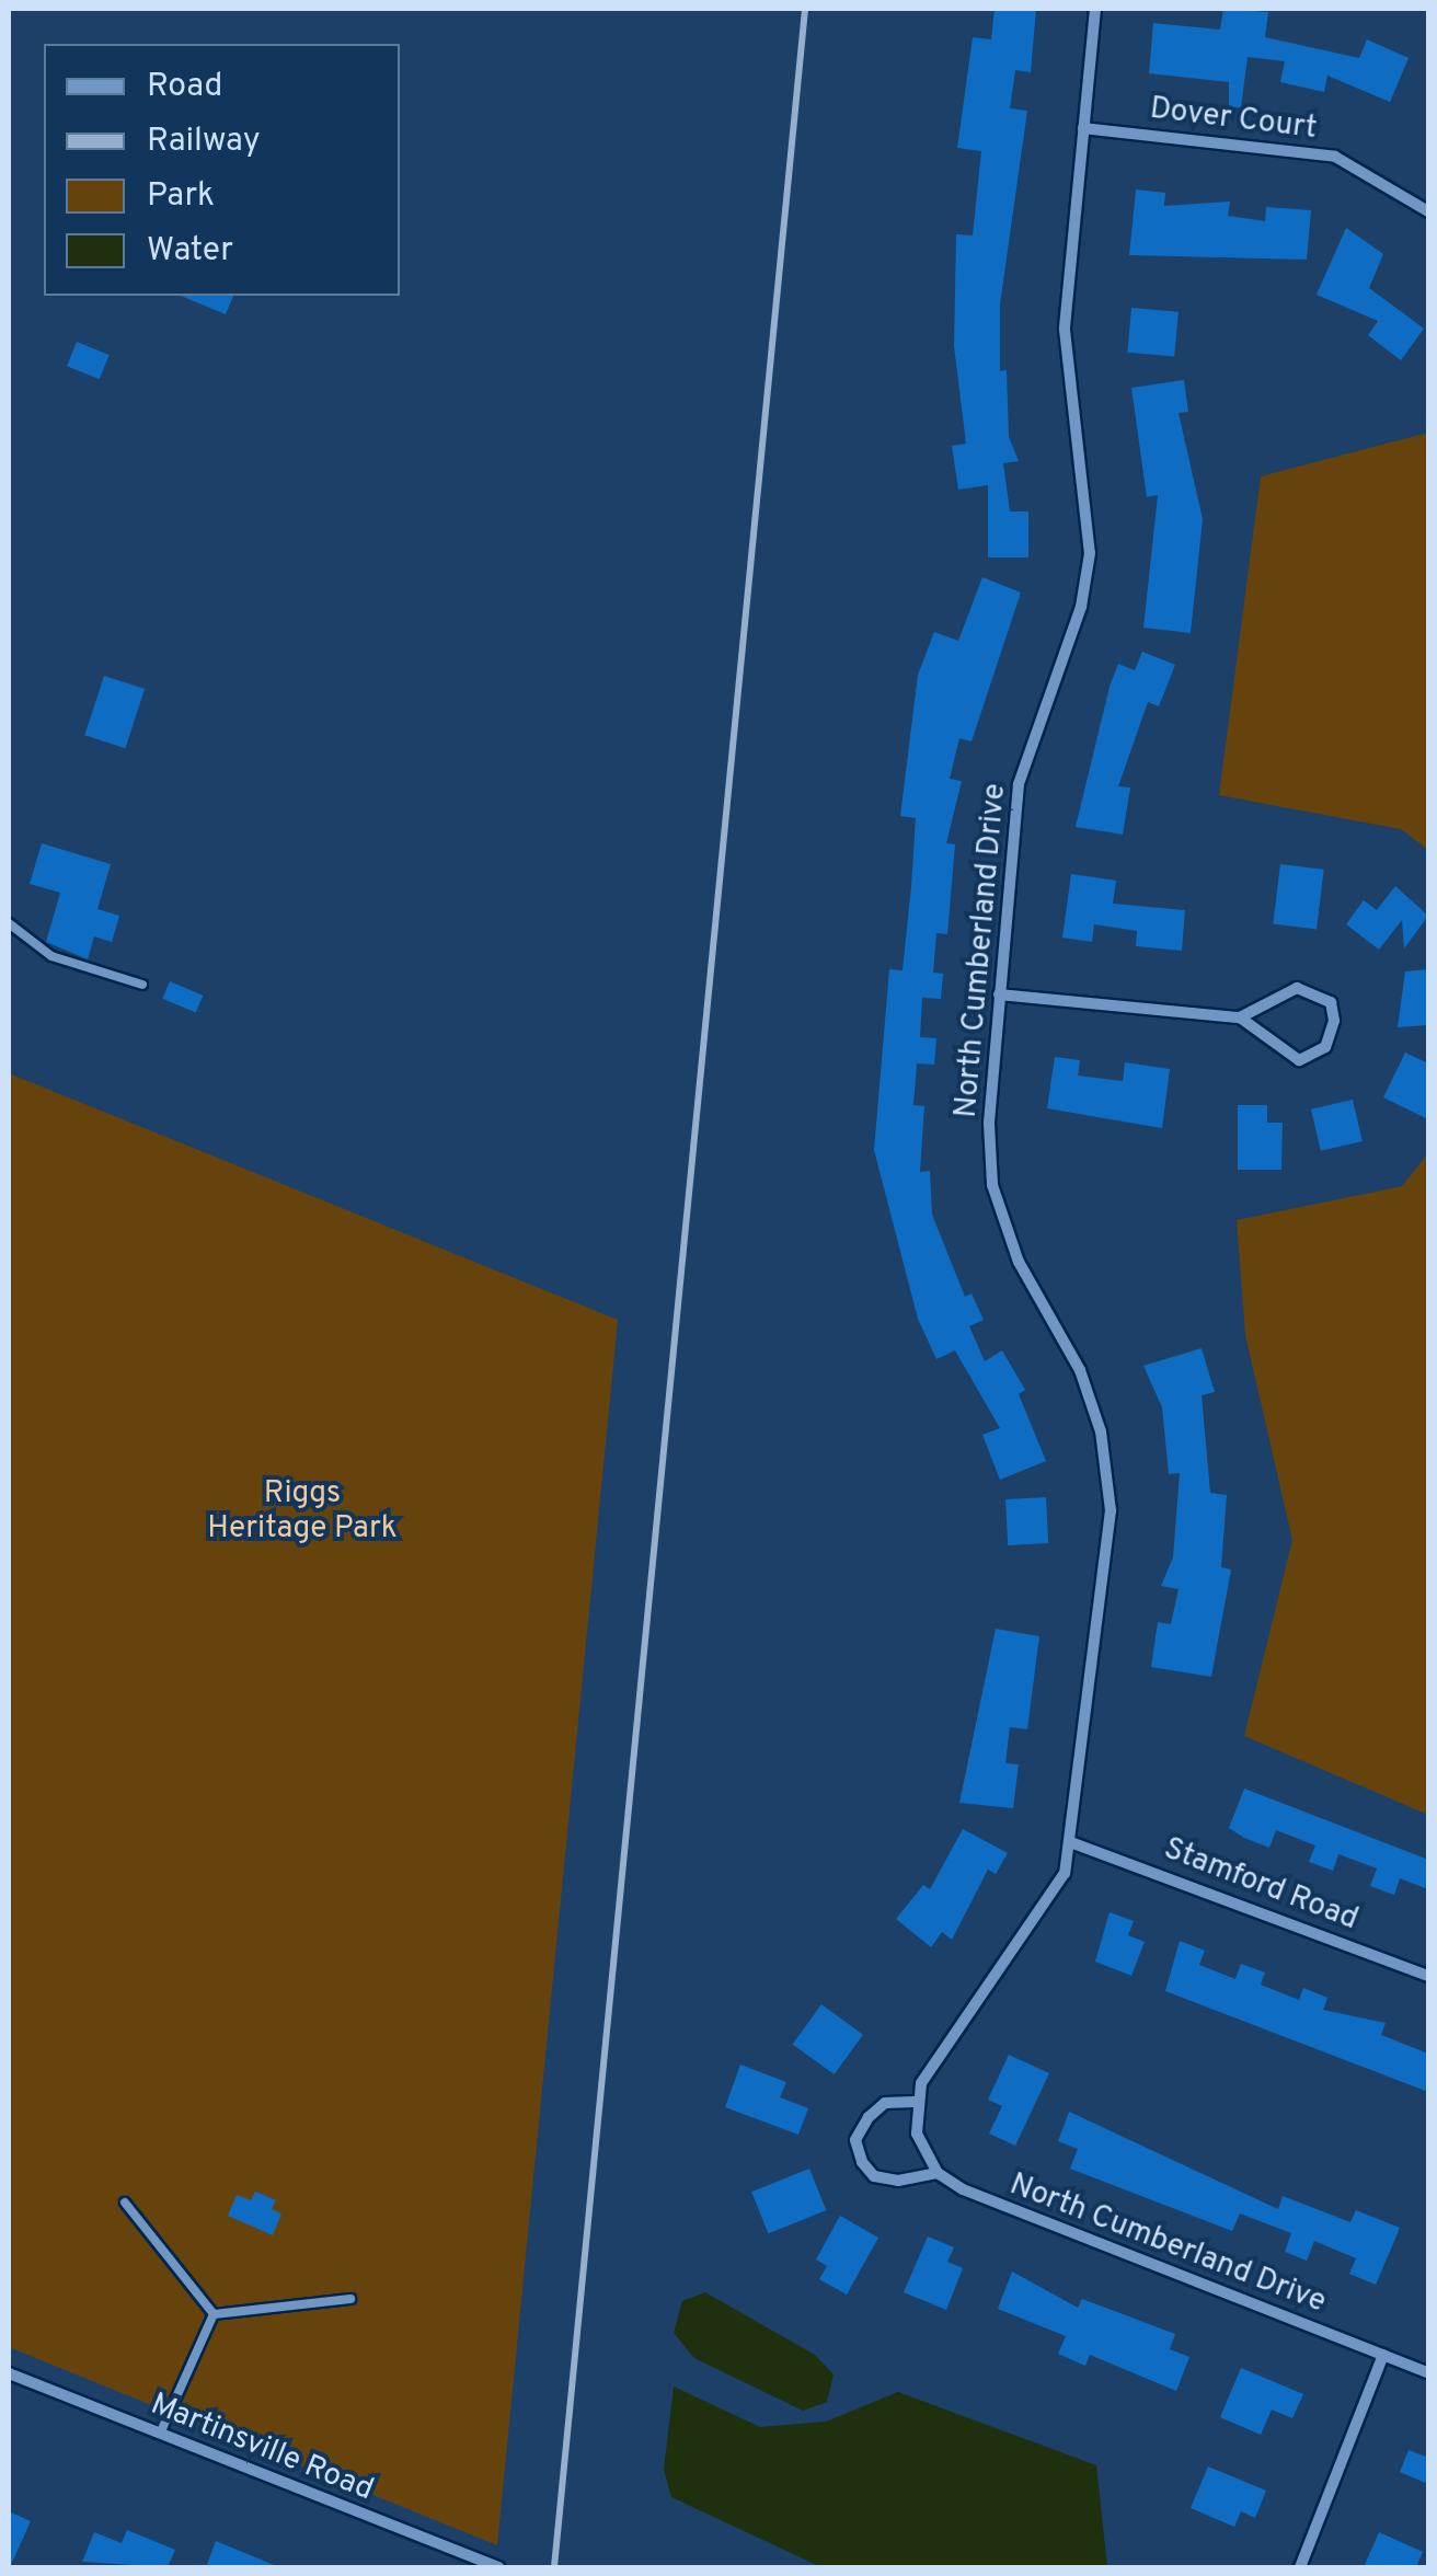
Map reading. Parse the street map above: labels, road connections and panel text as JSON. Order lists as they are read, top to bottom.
{
  "streets": {
    "street": [
      "Dover Court",
      "North Cumberland Drive",
      "Stamford Road",
      "Martinsville Road"
    ]
  },
  "crossings": [
    ["Dover Court", "North Cumberland Drive"],
    ["North Cumberland Drive", "Stamford Road"]
  ],
  "parks": ["Riggs Heritage Park"],
  "legend": [
    "Road",
    "Railway",
    "Park",
    "Water"
  ]
}
